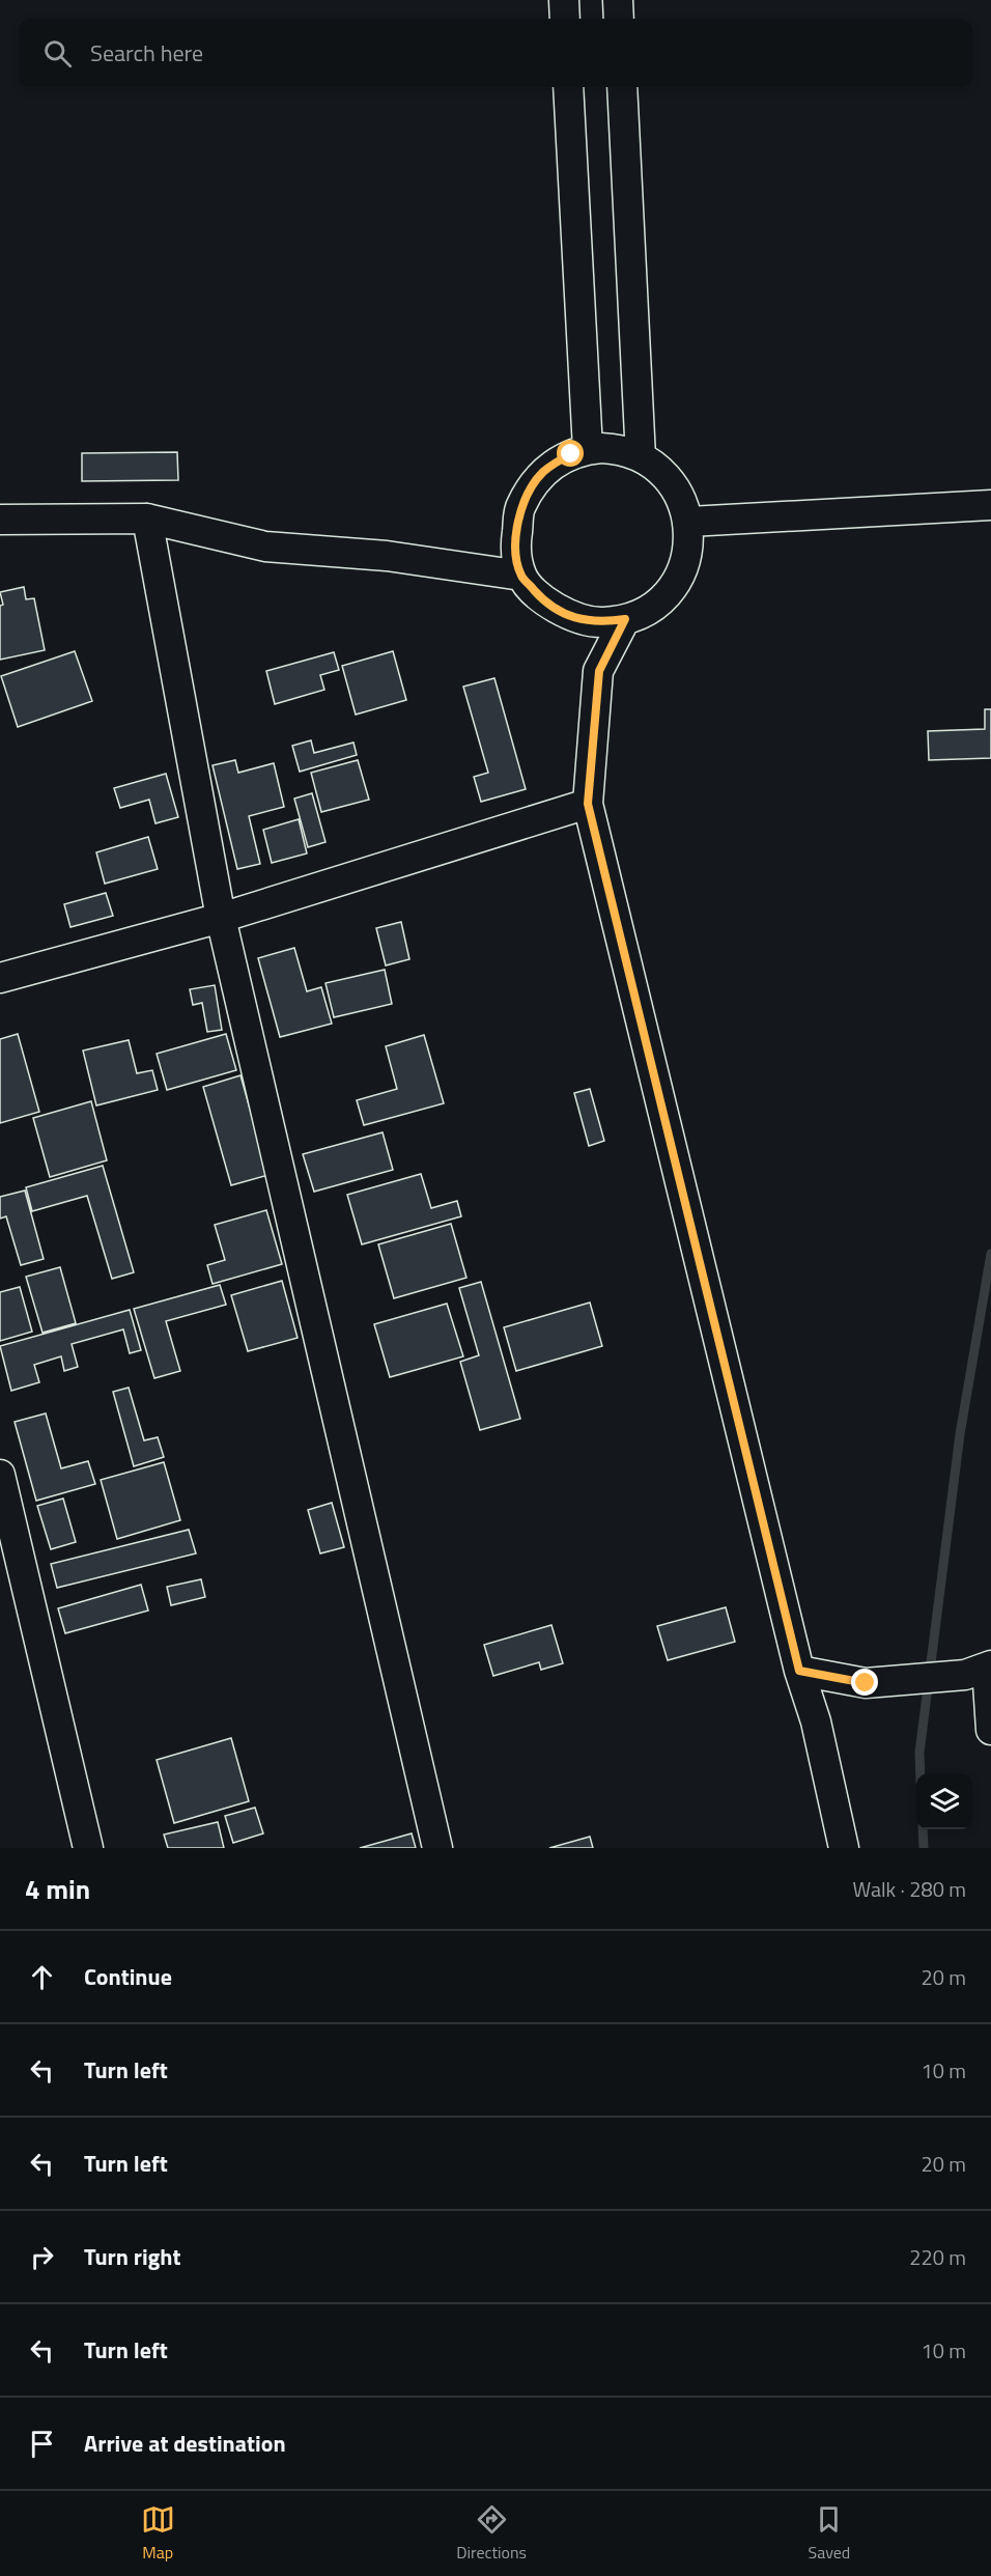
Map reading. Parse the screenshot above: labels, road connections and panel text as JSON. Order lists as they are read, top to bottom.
{
  "page": {
    "search": "Search here",
    "heading": ["4 min", "Walk · 280 m"],
    "list": [
      ["Continue", "20 m"],
      ["Turn left", "10 m"],
      ["Turn left", "20 m"],
      ["Turn right", "220 m"],
      ["Turn left", "10 m"],
      "Arrive at destination"
    ],
    "nav": ["Map", "Directions", "Saved"]
  }
}
